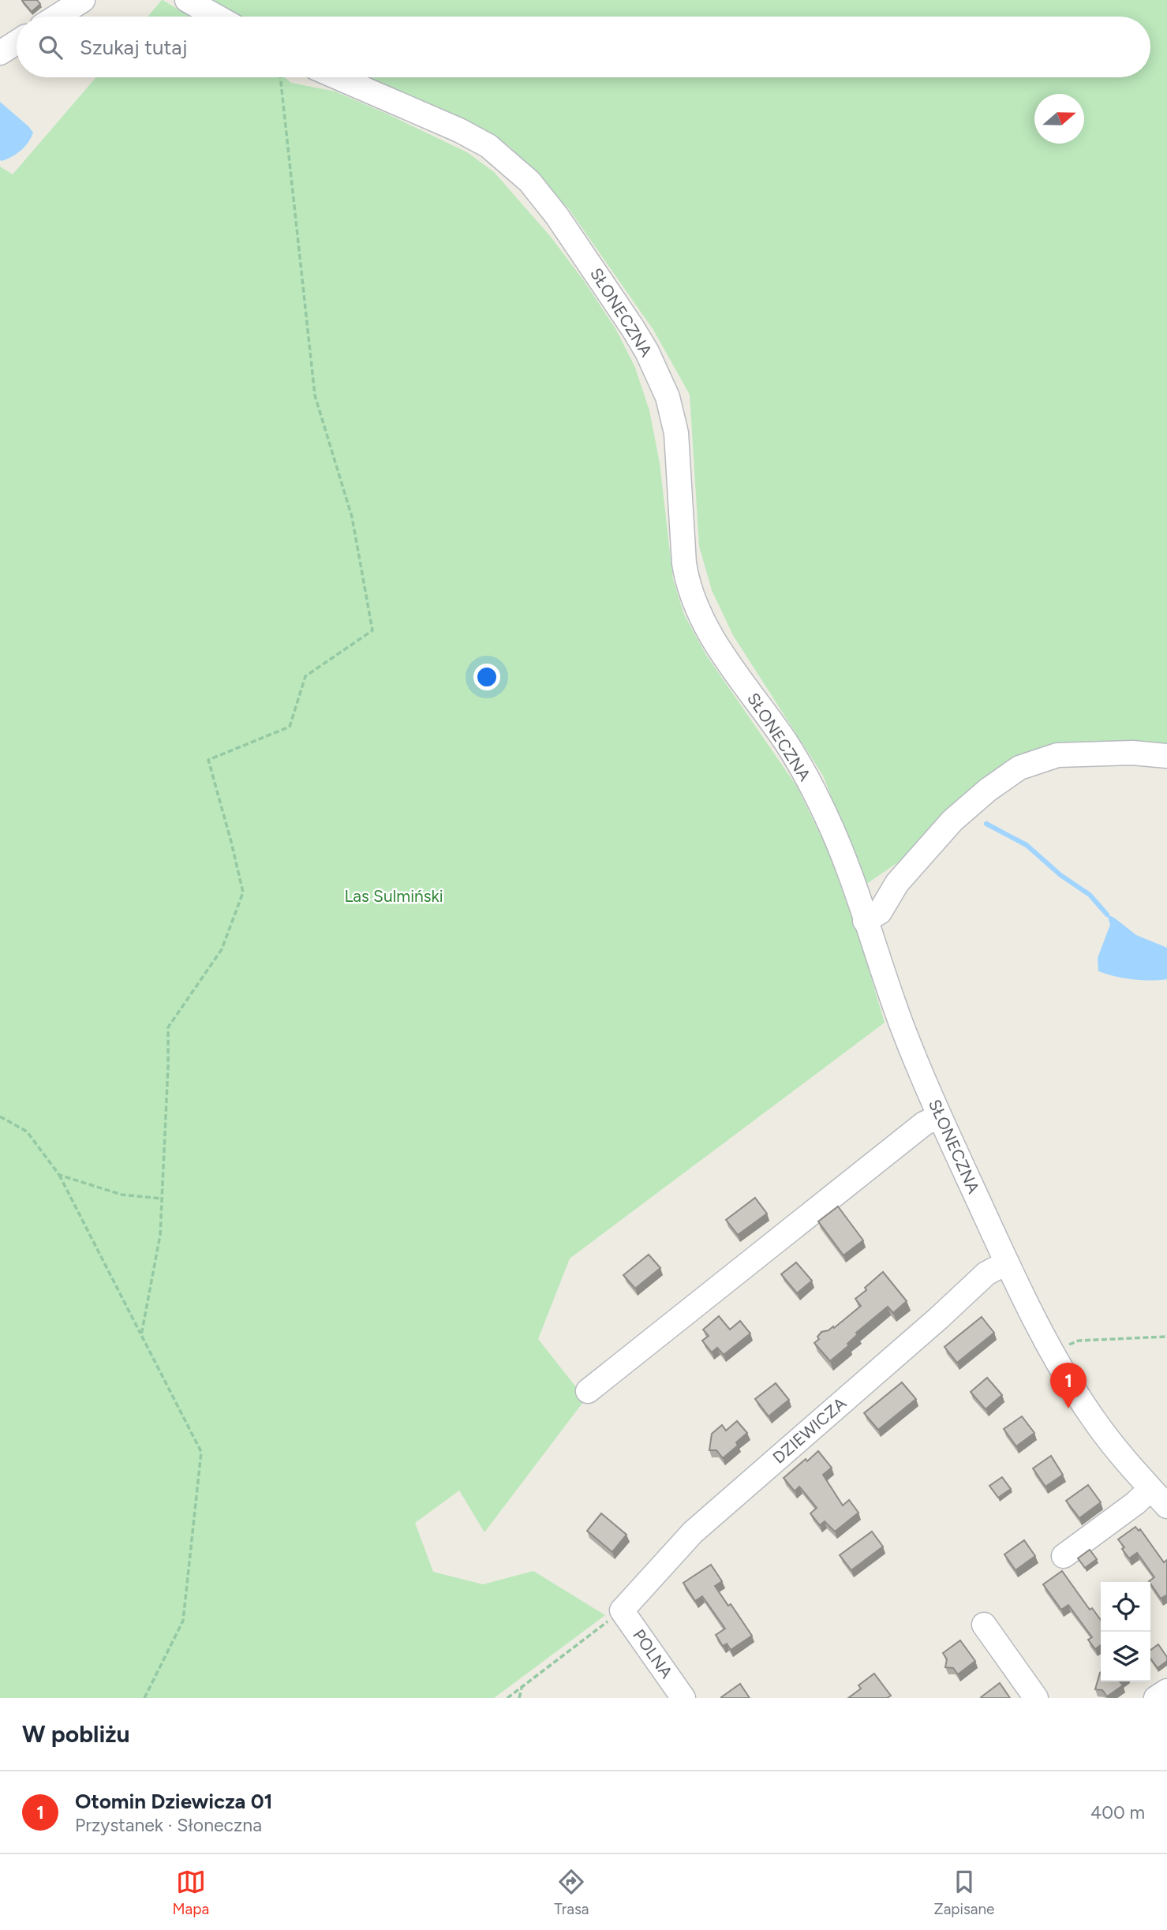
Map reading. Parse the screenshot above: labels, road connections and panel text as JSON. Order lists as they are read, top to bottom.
{
  "streets": {
    "street": ["SŁONECZNA", "DZIEWICZA", "POLNA"]
  },
  "crossings": [
    ["SŁONECZNA", "DZIEWICZA"],
    ["DZIEWICZA", "POLNA"]
  ],
  "parks": ["Las Sulmiński"],
  "north": "right",
  "page": {
    "search": "Szukaj tutaj",
    "pins": "1",
    "heading": "W pobliżu",
    "list": [
      {
        "mark": "1",
        "name": "Otomin Dziewicza 01",
        "note": "Przystanek · Słoneczna",
        "value": "400 m"
      }
    ],
    "nav": ["Mapa", "Trasa", "Zapisane"]
  }
}
